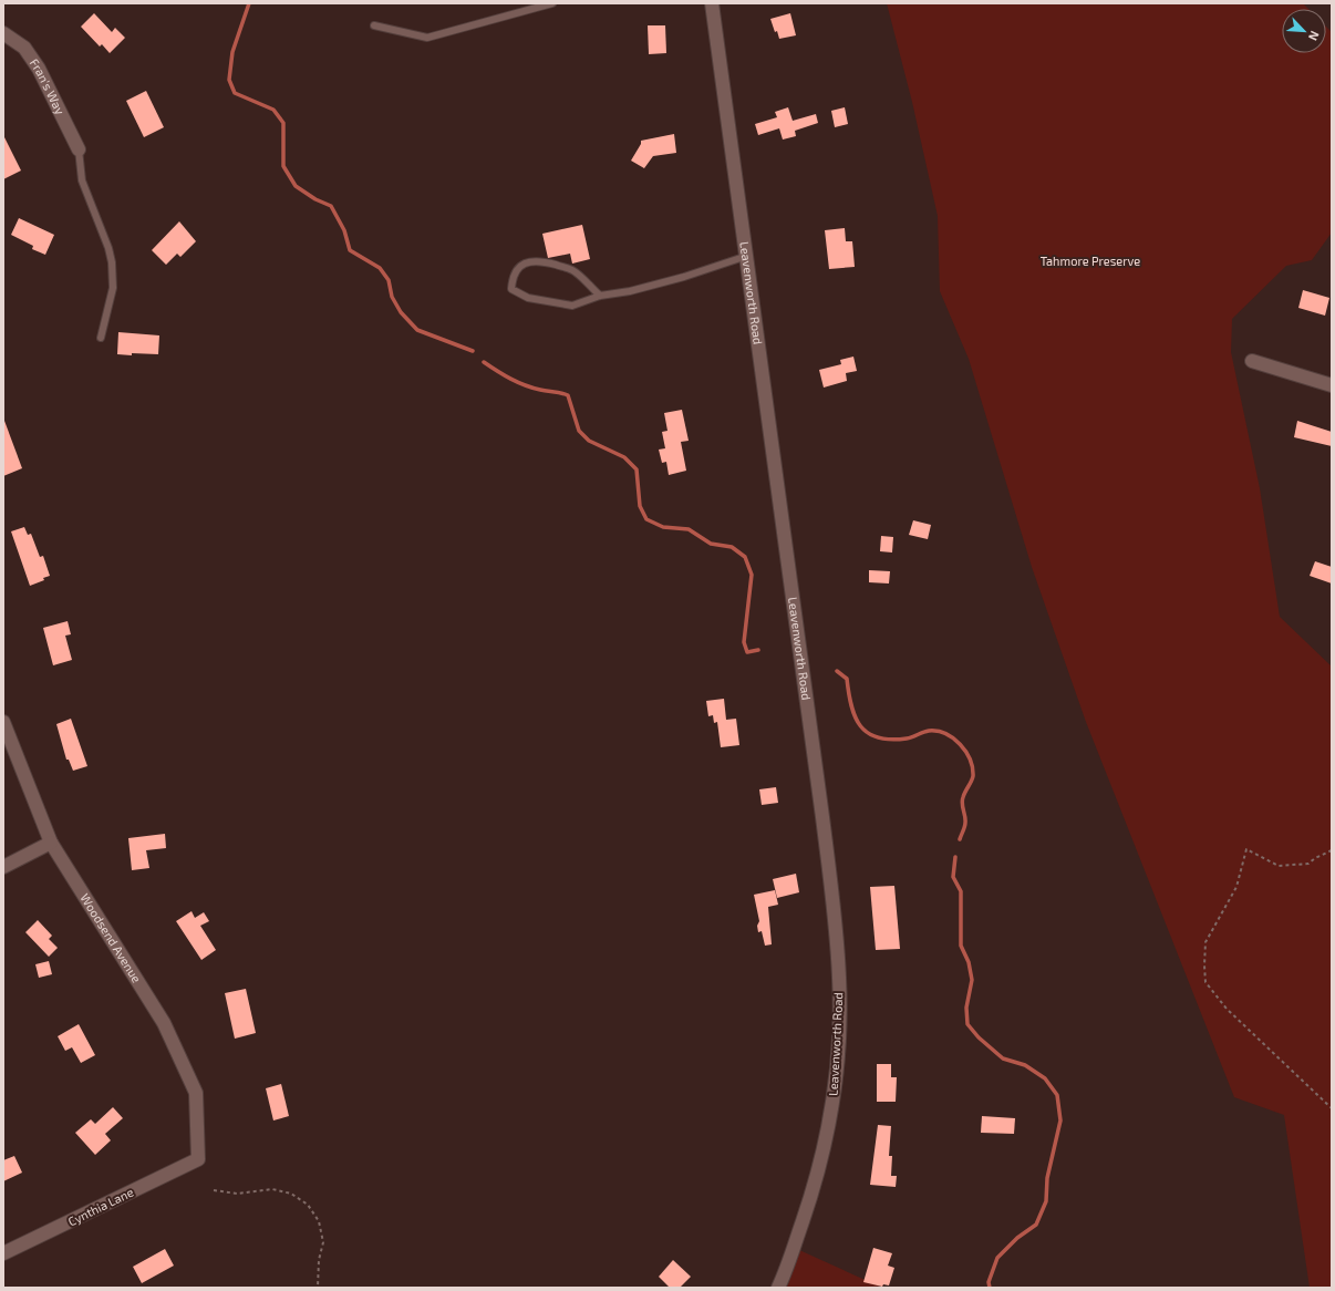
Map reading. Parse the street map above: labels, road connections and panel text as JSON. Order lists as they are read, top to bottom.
{
  "streets": {
    "main road": [
      "Fran's Way",
      "Leavenworth Road",
      "Woodsend Avenue",
      "Cynthia Lane"
    ]
  },
  "crossings": [
    ["Woodsend Avenue", "Cynthia Lane"]
  ],
  "parks": ["Tahmore Preserve"],
  "north": "bottom right"
}
